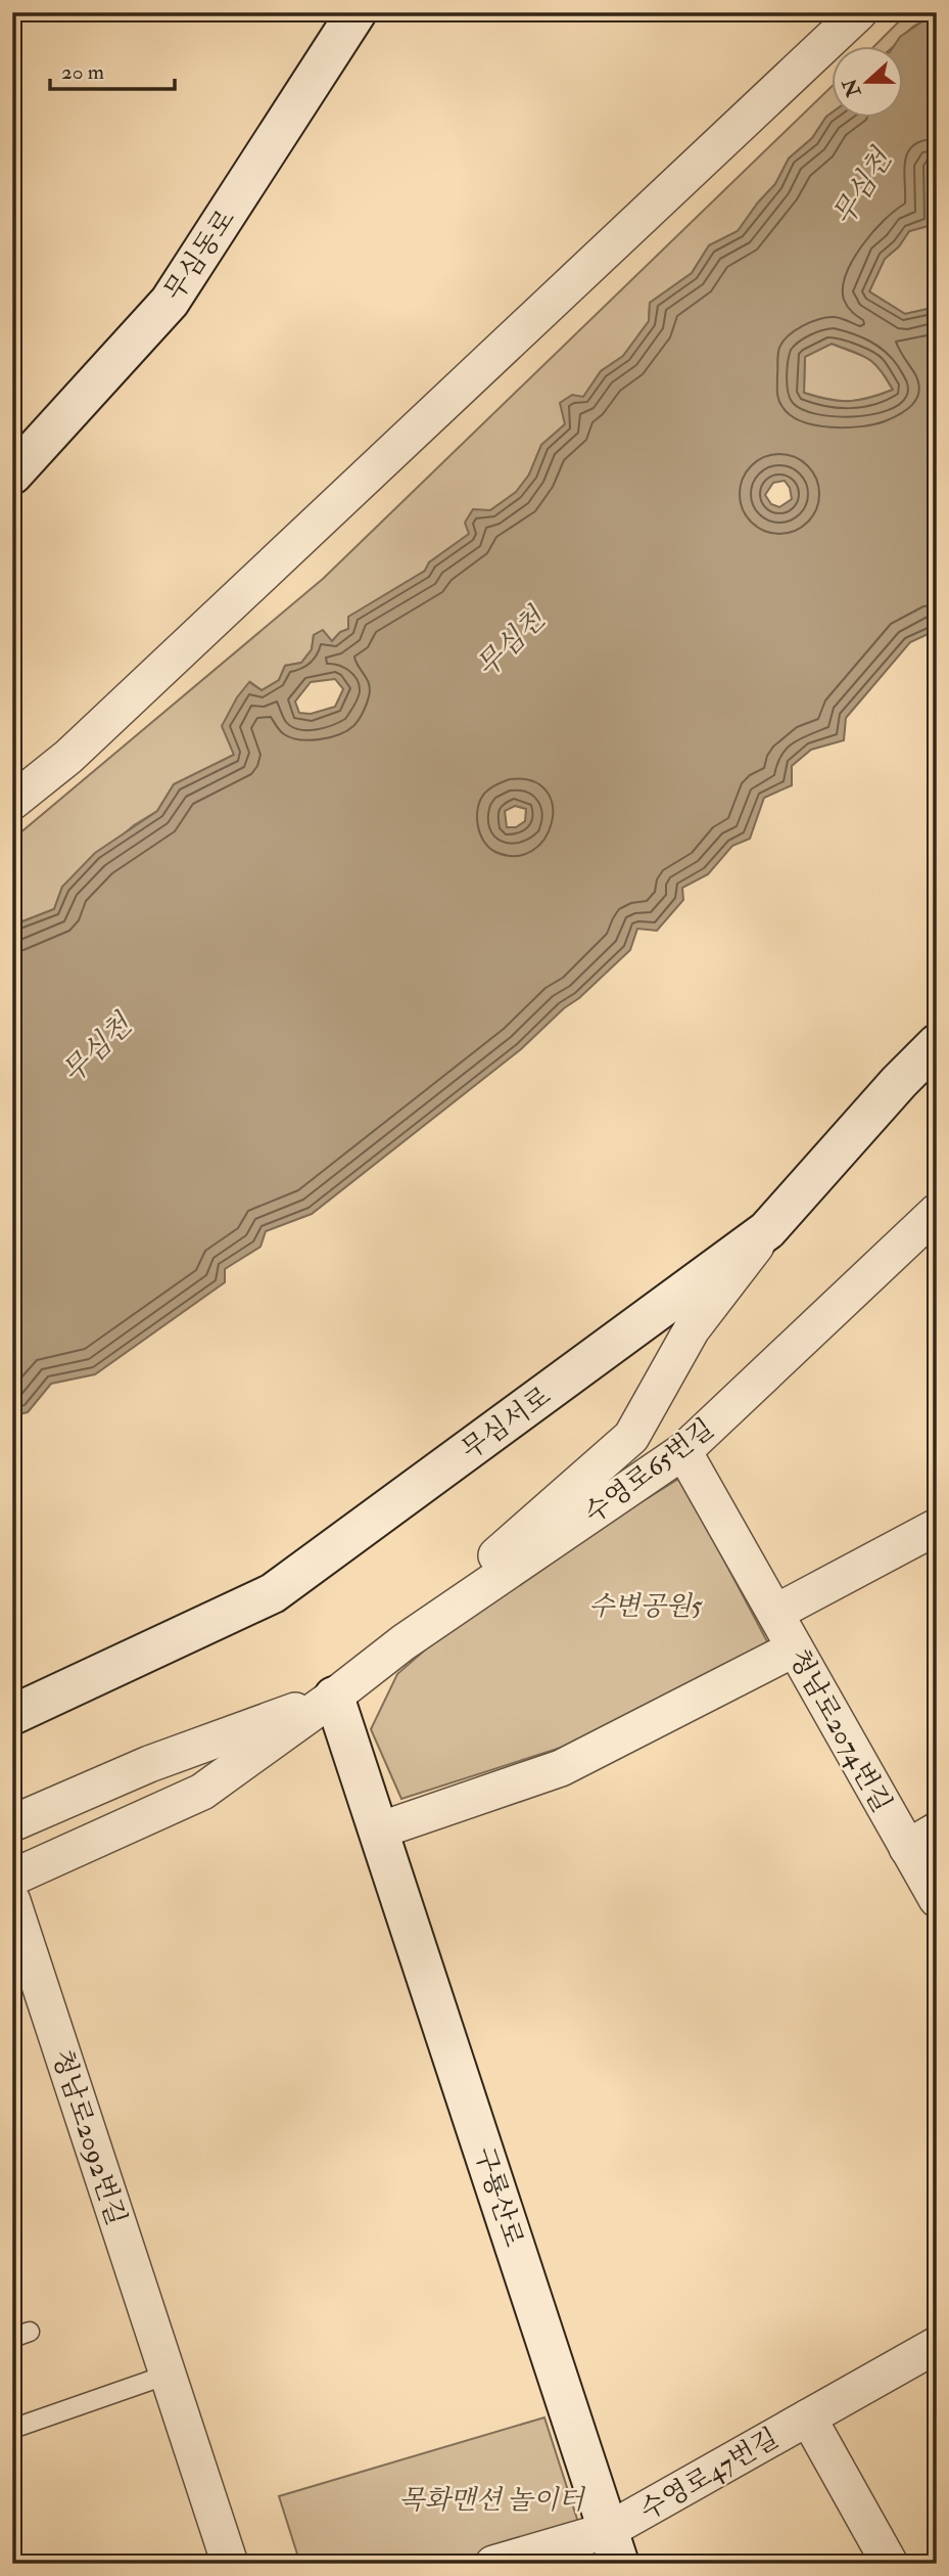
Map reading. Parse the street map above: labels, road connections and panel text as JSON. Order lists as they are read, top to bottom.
{
  "streets": {
    "street": [
      "무심동로",
      "무심서로",
      "수영로65번길",
      "청남로2074번길",
      "청남로2092번길",
      "구룡산로",
      "수영로47번길"
    ]
  },
  "crossings": [
    ["수영로65번길", "청남로2074번길"],
    ["수영로65번길", "구룡산로"],
    ["구룡산로", "수영로47번길"]
  ],
  "water": ["무심천"],
  "parks": ["수변공원5", "목화맨션 놀이터"],
  "scale_bar": "20 m",
  "north": "left"
}
